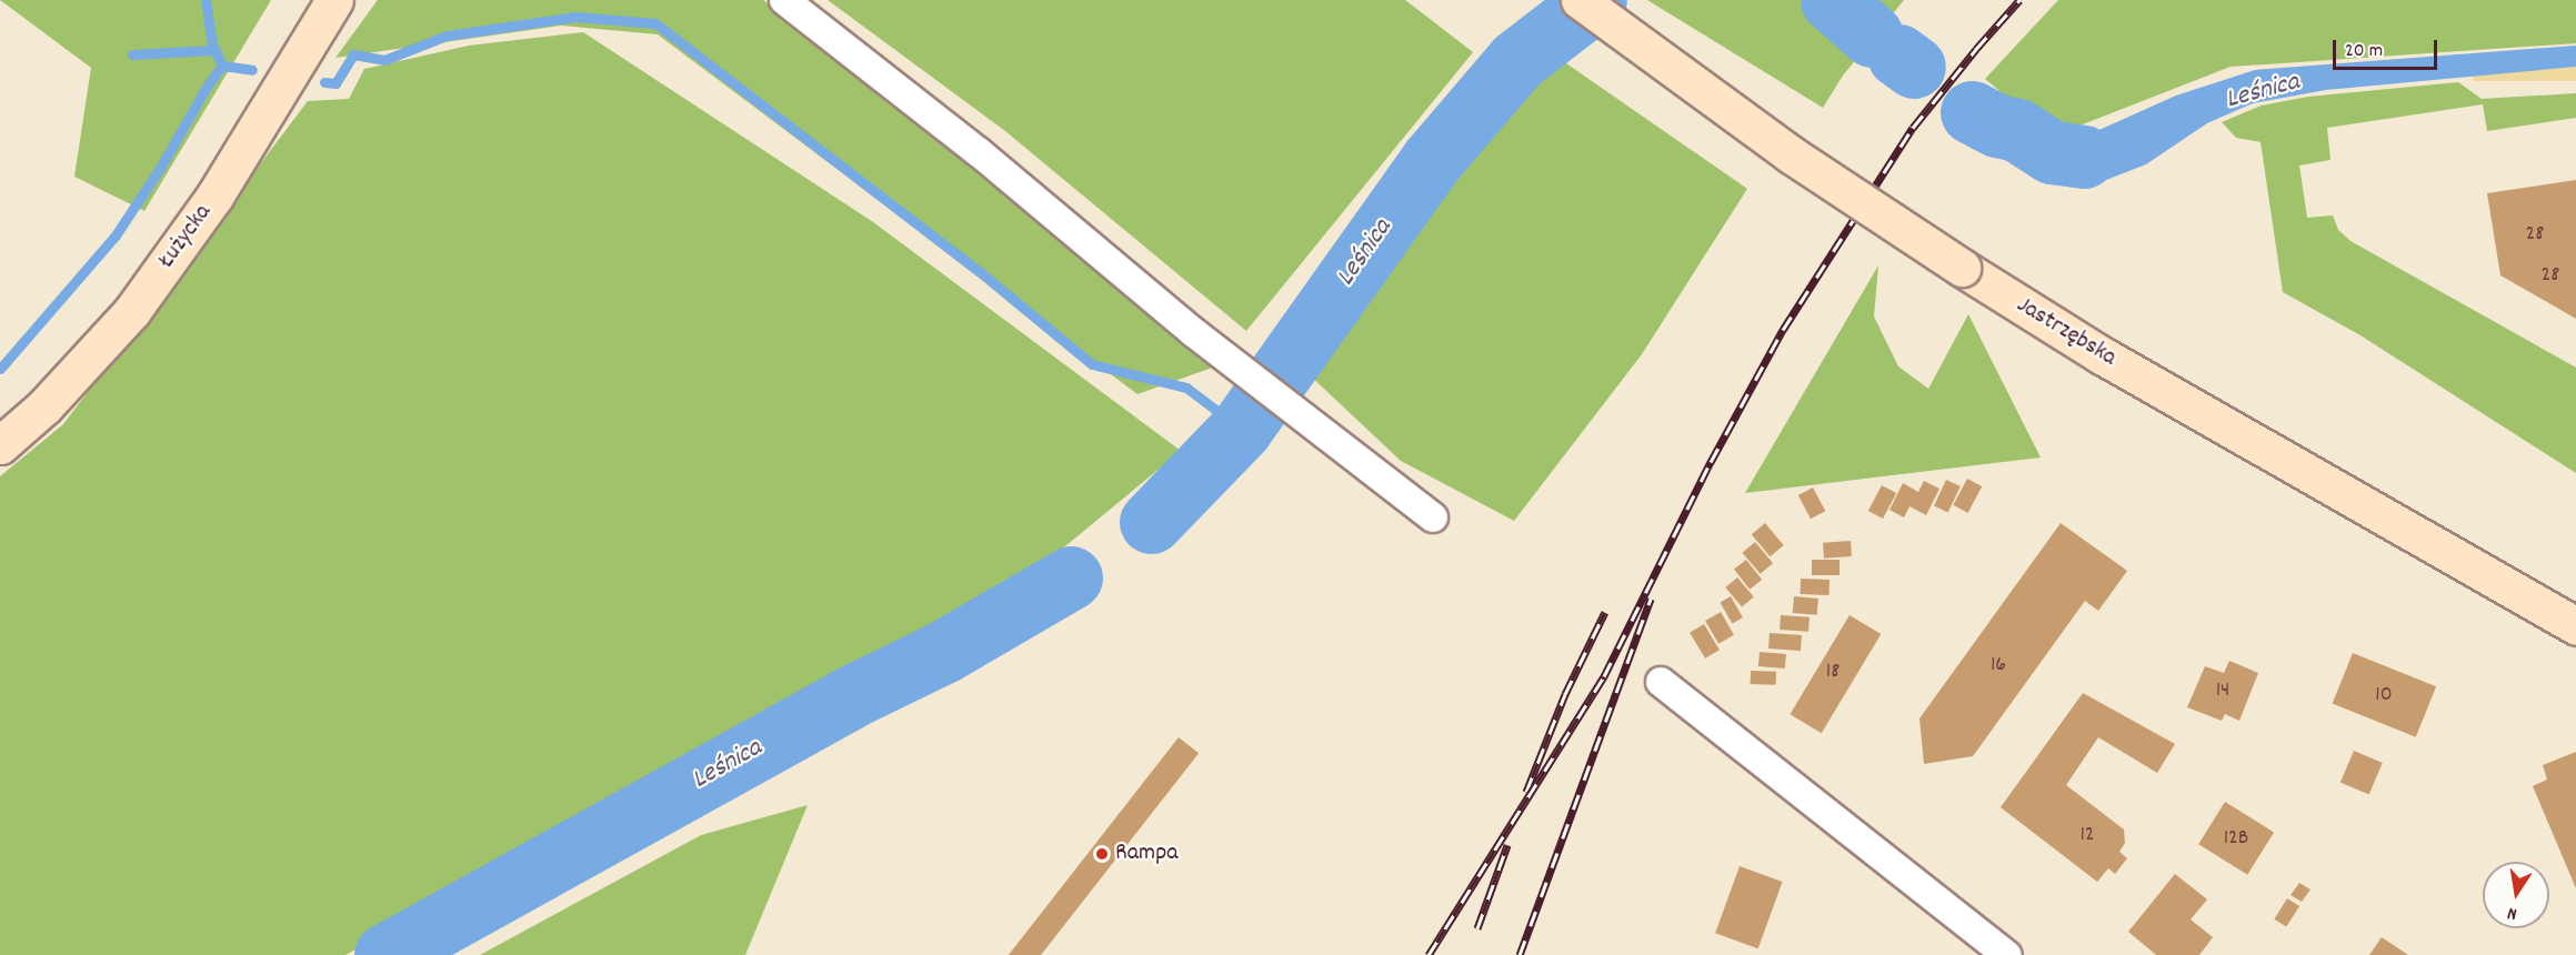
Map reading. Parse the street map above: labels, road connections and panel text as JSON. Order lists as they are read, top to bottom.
{
  "streets": {
    "main road": ["Łużycka", "Jastrzębska"]
  },
  "water": ["Leśnica"],
  "places": ["Rampa"],
  "house_numbers": [
    "28",
    "28",
    "16",
    "18",
    "14",
    "10",
    "12",
    "12B"
  ],
  "scale_bar": "20 m",
  "north": "bottom"
}
